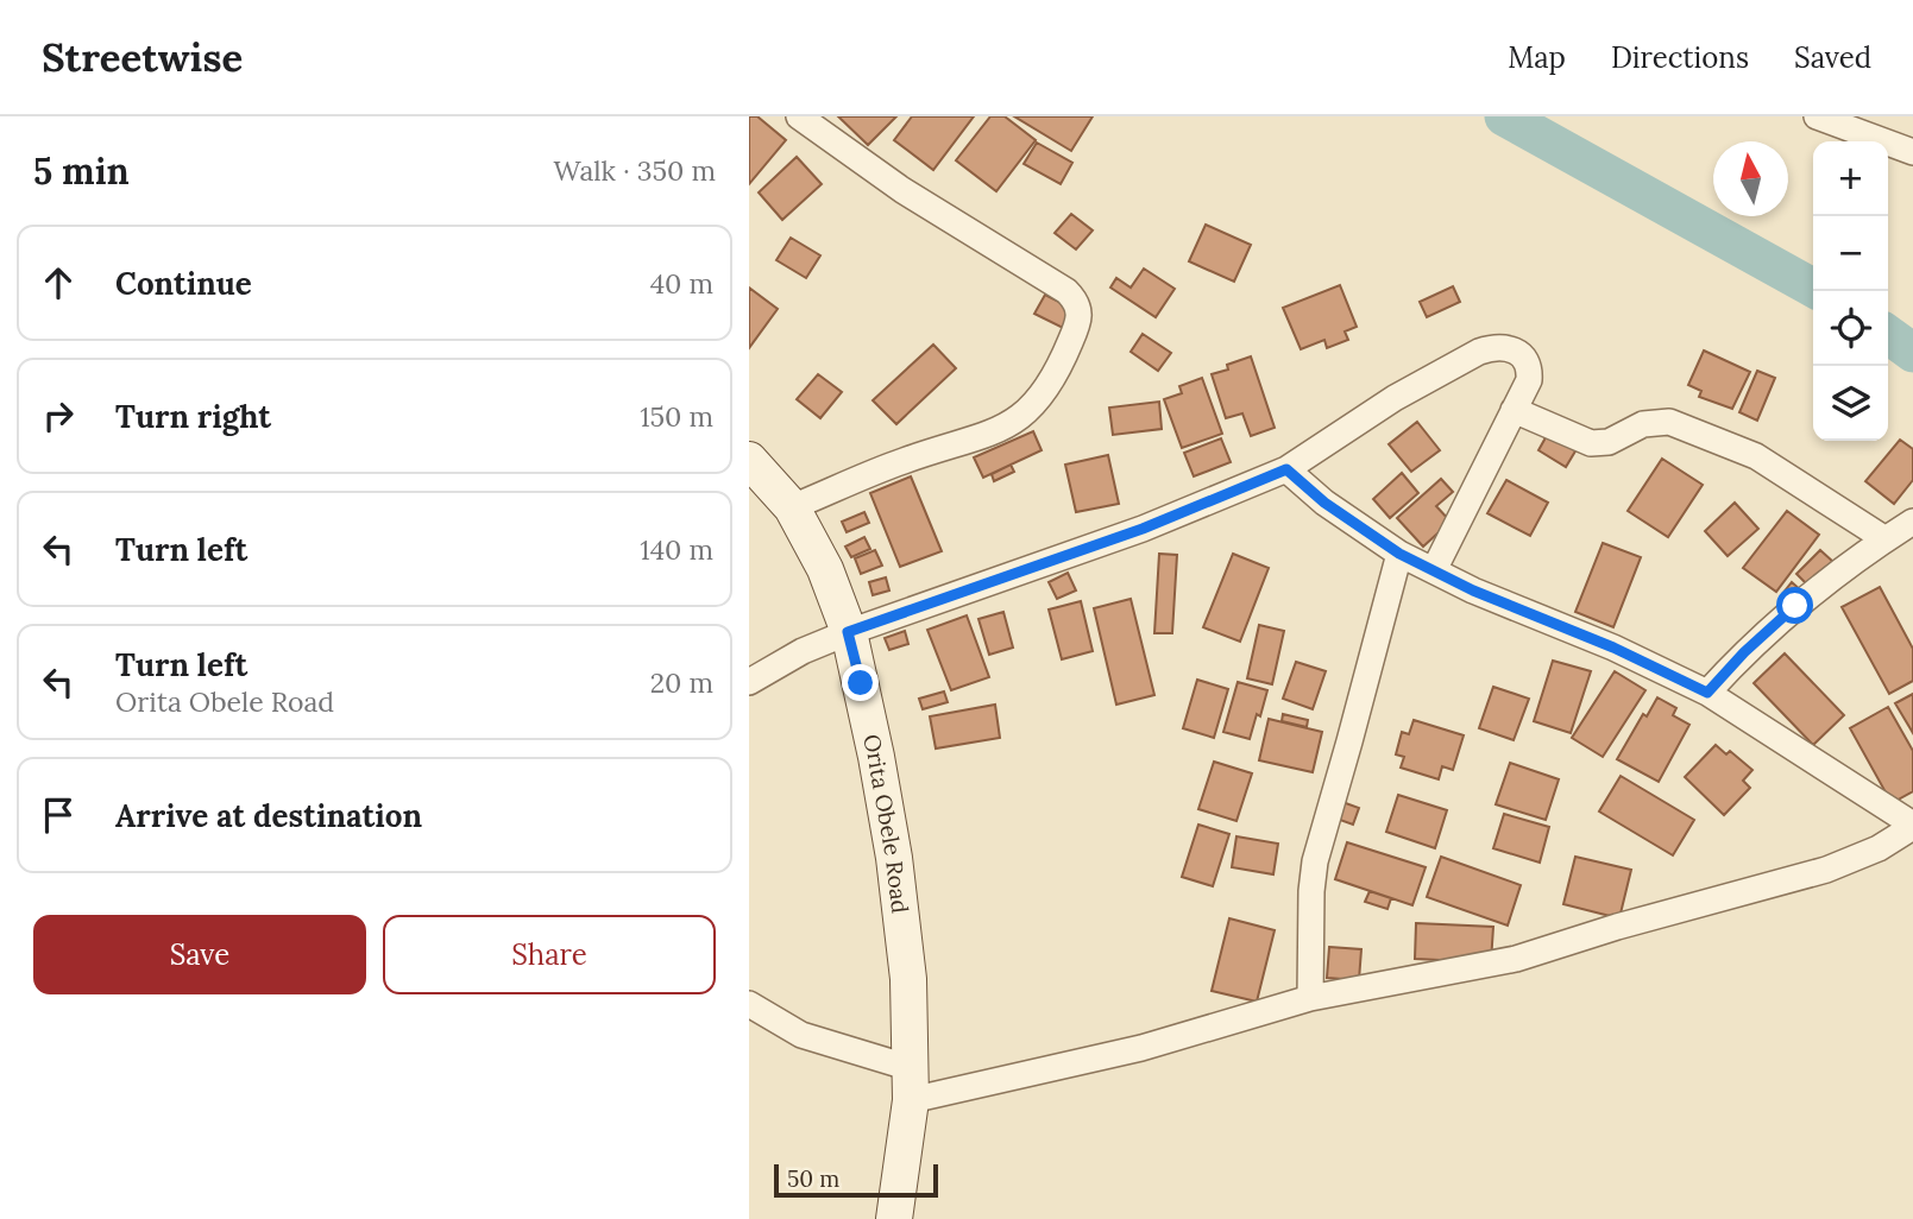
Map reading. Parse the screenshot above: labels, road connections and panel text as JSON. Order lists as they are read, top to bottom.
{
  "streets": {
    "main road": ["Orita Obele Road"]
  },
  "scale_bar": "50 m",
  "north": "top",
  "page": {
    "header": "Streetwise",
    "nav": ["Map", "Directions", "Saved"],
    "heading": ["5 min", "Walk · 350 m"],
    "map_buttons": ["+", "−"],
    "list": [
      ["Continue", "40 m"],
      ["Turn right", "150 m"],
      ["Turn left", "140 m"],
      ["Turn left", "Orita Obele Road", "20 m"],
      "Arrive at destination"
    ],
    "buttons": ["Save", "Share"],
    "scale": "50 m"
  }
}
